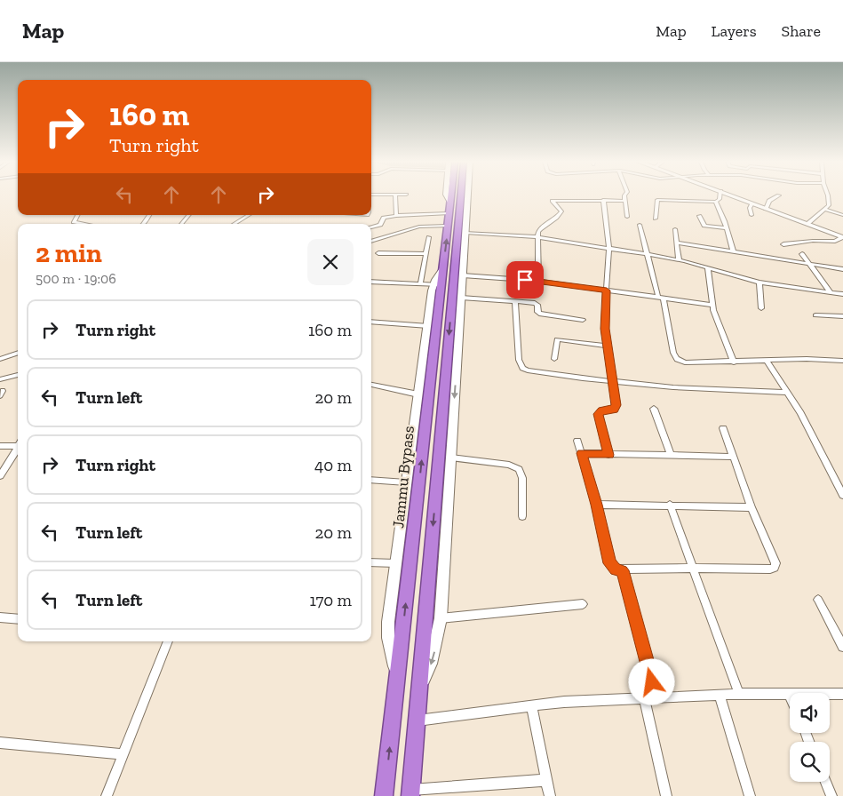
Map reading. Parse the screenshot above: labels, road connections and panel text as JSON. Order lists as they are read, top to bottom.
{
  "streets": {
    "highway": ["Jammu Bypass"]
  },
  "page": {
    "header": "Map",
    "nav": ["Map", "Layers", "Share"],
    "turn": ["160 m", "Turn right"],
    "heading": ["2 min", "500 m · 19:06"],
    "list": [
      {
        "name": "Turn right",
        "value": "160 m"
      },
      {
        "name": "Turn left",
        "value": "20 m"
      },
      {
        "name": "Turn right",
        "value": "40 m"
      },
      {
        "name": "Turn left",
        "value": "20 m"
      },
      {
        "name": "Turn left",
        "value": "170 m"
      }
    ]
  }
}
